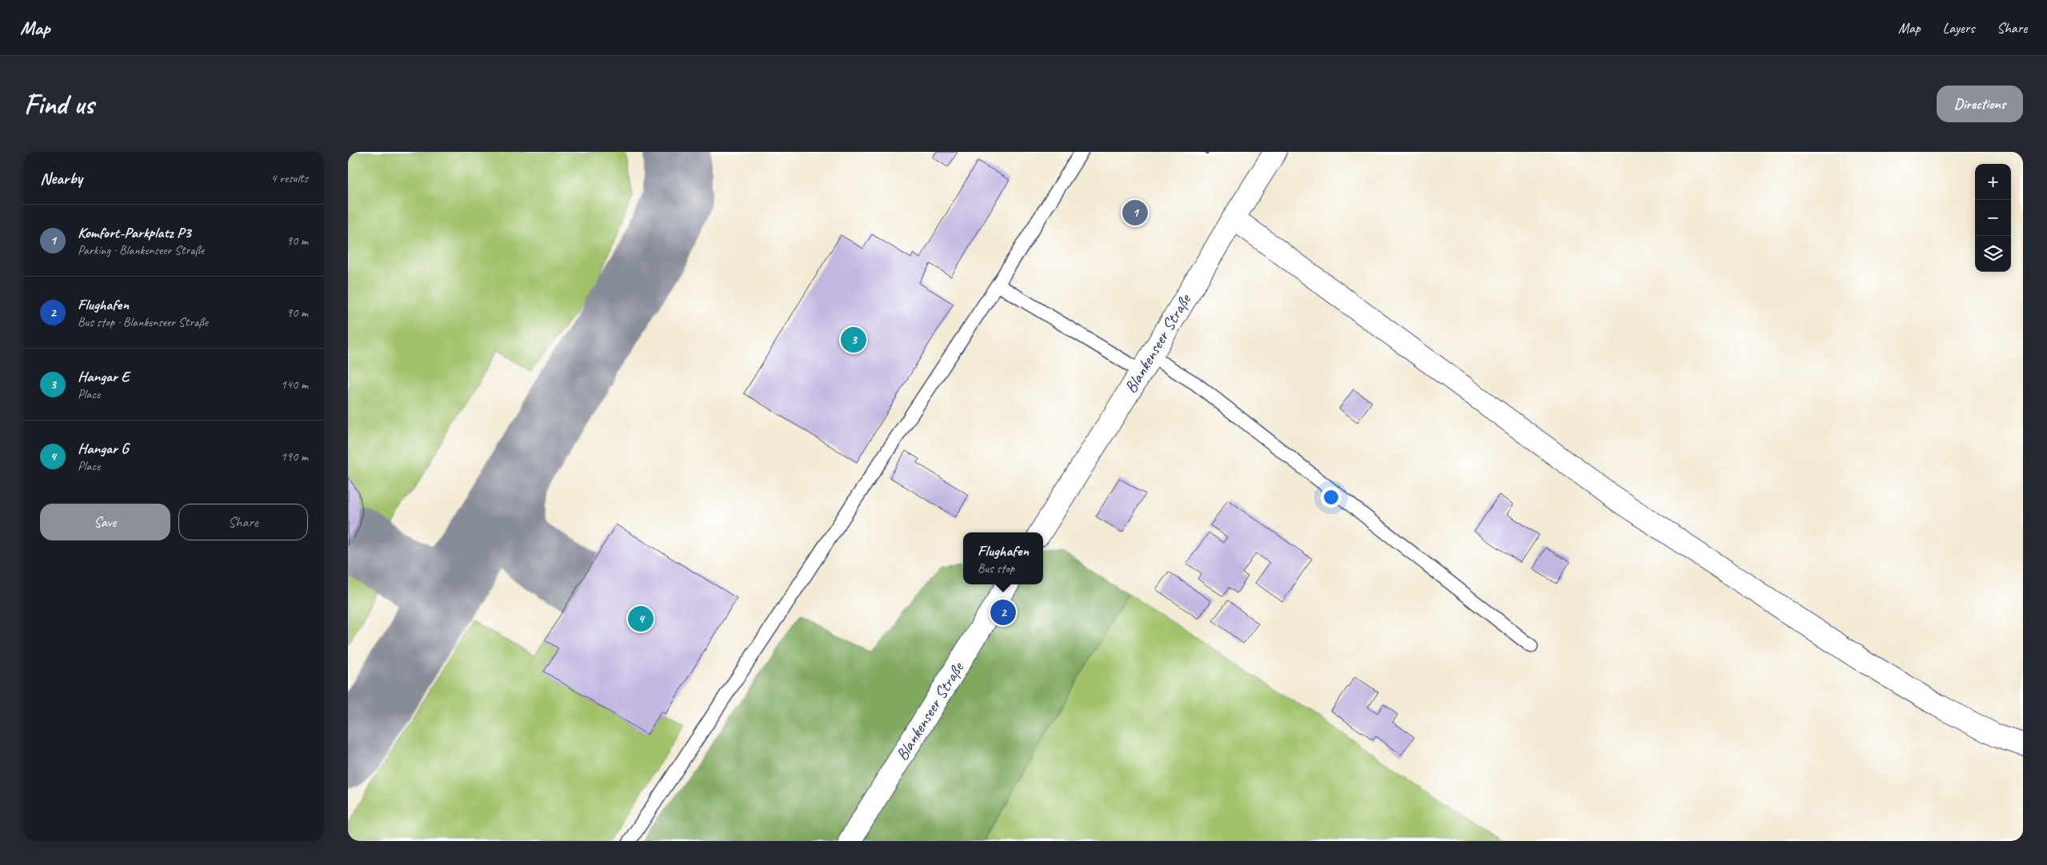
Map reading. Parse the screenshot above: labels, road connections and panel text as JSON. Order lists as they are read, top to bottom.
{
  "streets": {
    "main road": ["Blankenseer Straße"]
  },
  "page": {
    "header": "Map",
    "nav": ["Map", "Layers", "Share"],
    "buttons": [
      "Directions",
      ["Save", "Share"]
    ],
    "title": "Find us",
    "heading": ["Nearby", "4 results"],
    "map_buttons": ["+", "−"],
    "pins": [
      "1",
      "3",
      "2",
      "4"
    ],
    "list": [
      {
        "mark": "1",
        "name": "Komfort-Parkplatz P3",
        "note": "Parking · Blankenseer Straße",
        "value": "90 m"
      },
      {
        "mark": "2",
        "name": "Flughafen",
        "note": "Bus stop · Blankenseer Straße",
        "value": "90 m"
      },
      {
        "mark": "3",
        "name": "Hangar E",
        "note": "Place",
        "value": "140 m"
      },
      {
        "mark": "4",
        "name": "Hangar G",
        "note": "Place",
        "value": "190 m"
      }
    ],
    "popup": ["Flughafen", "Bus stop"]
  }
}
